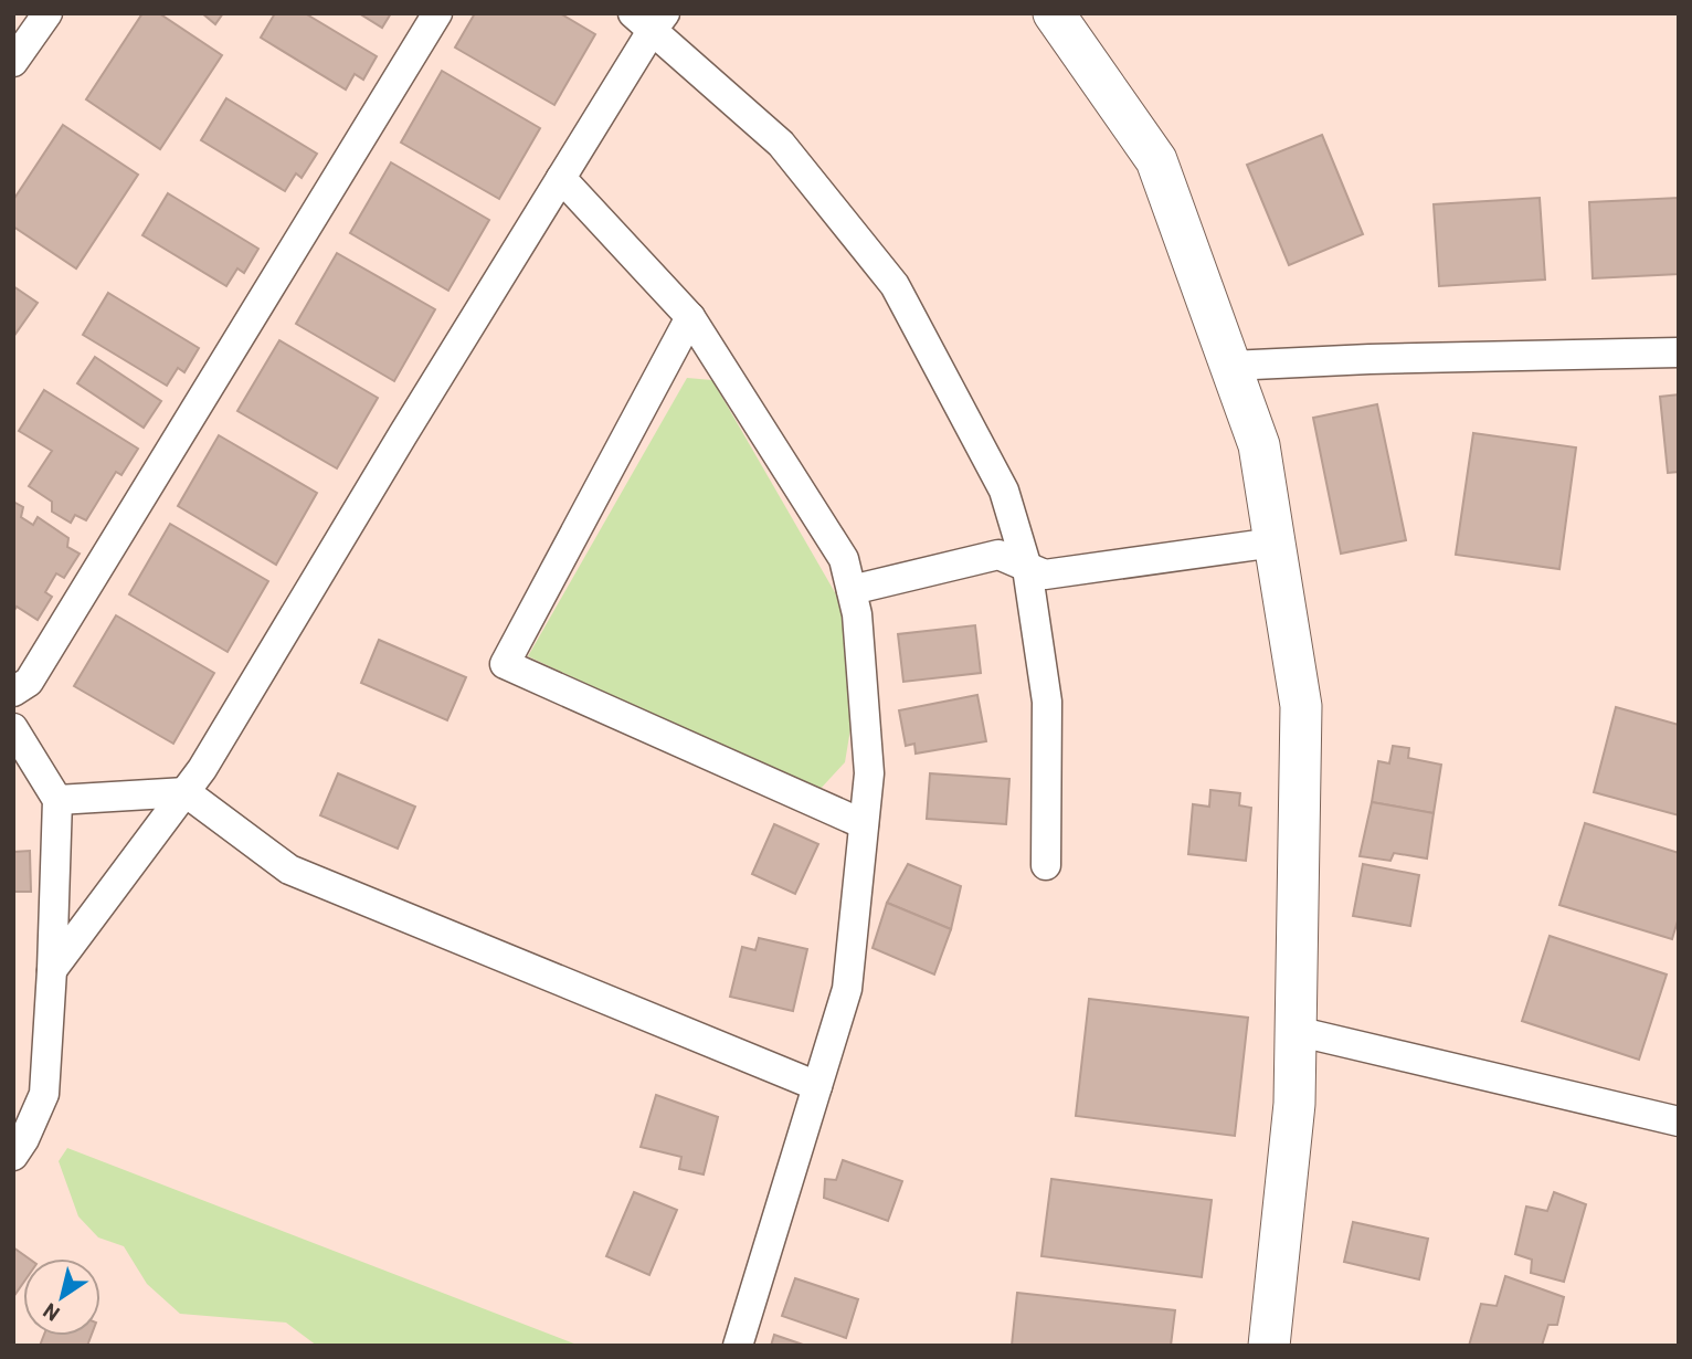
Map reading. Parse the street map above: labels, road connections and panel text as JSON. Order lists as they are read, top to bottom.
{
  "north": "bottom left"
}
